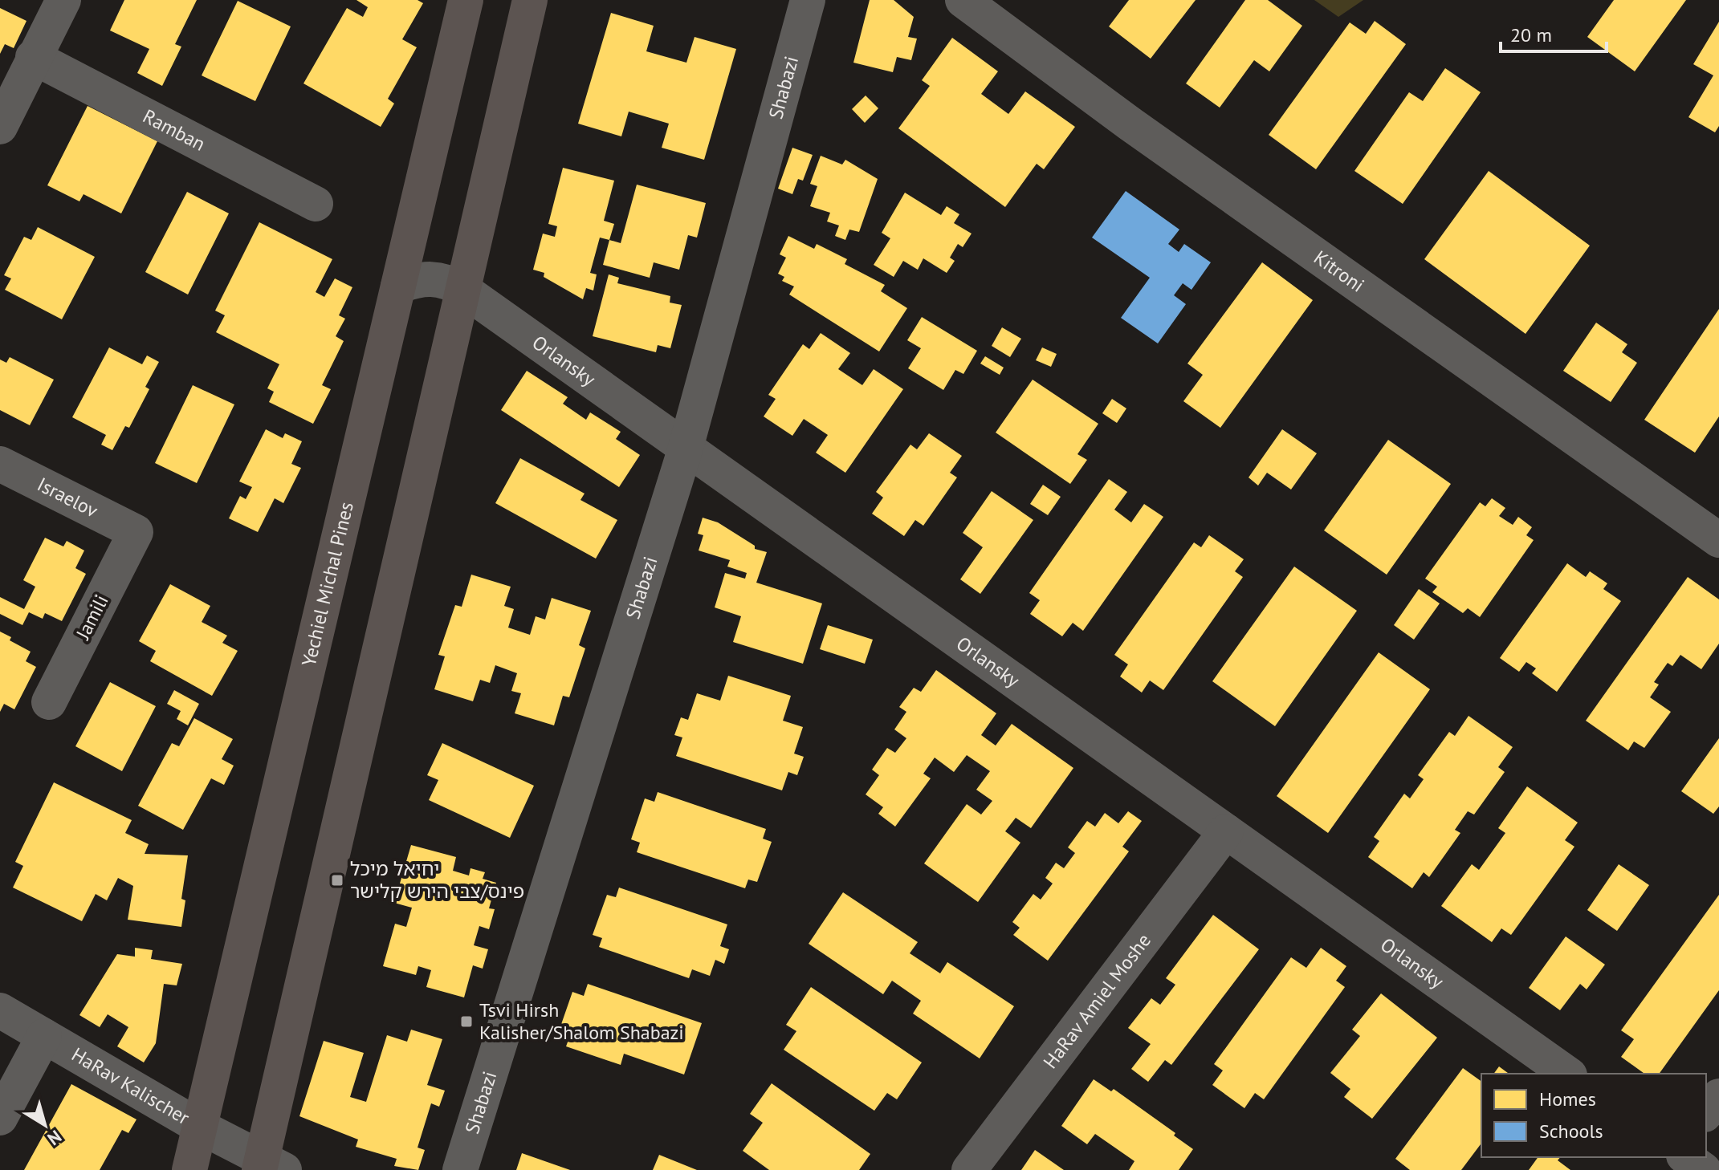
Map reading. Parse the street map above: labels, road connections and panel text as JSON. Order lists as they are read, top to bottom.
{
  "streets": {
    "main road": ["Yechiel Michal Pines"],
    "street": [
      "Shabazi",
      "Ramban",
      "Kitroni",
      "Orlansky",
      "Israelov",
      "Jamili",
      "HaRav Amiel Moshe",
      "HaRav Kalischer"
    ]
  },
  "crossings": [
    ["Shabazi", "Orlansky"],
    ["Orlansky", "Yechiel Michal Pines"],
    ["Orlansky", "HaRav Amiel Moshe"],
    ["Israelov", "Jamili"],
    ["Yechiel Michal Pines", "HaRav Kalischer"]
  ],
  "places": {
    "transit": ["יחיאל מיכל פינס/צבי הירש קלישר", "Tsvi Hirsh Kalisher/Shalom Shabazi"]
  },
  "legend": ["Homes", "Schools"],
  "scale_bar": "20 m",
  "north": "bottom right"
}
